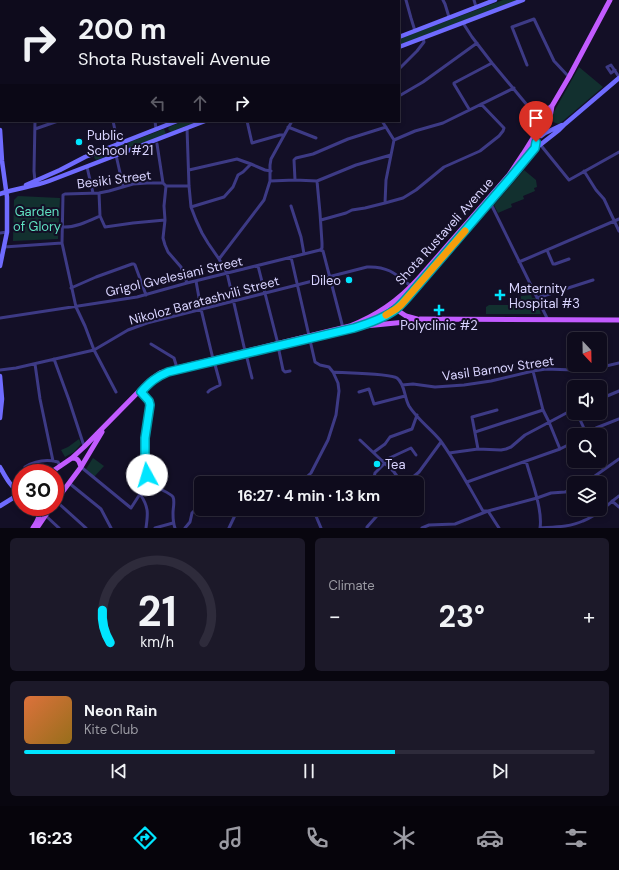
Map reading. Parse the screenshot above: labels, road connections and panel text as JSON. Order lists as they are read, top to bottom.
{
  "streets": {
    "main road": ["Shota Rustaveli Avenue"],
    "street": [
      "Besiki Street",
      "Grigol Gvelesiani Street",
      "Nikoloz Baratashvili Street",
      "Vasil Barnov Street"
    ]
  },
  "crossings": [
    ["Shota Rustaveli Avenue", "Nikoloz Baratashvili Street"]
  ],
  "parks": ["Garden of Glory"],
  "places": {
    "other": ["Public School #21", "Dileo", "Tea"],
    "health": ["Maternity Hospital #3", "Polyclinic #2"]
  },
  "north": "bottom",
  "page": {
    "turn": ["200 m", "Shota Rustaveli Avenue"],
    "limit": "30",
    "trip": "16:27 · 4 min · 1.3 km",
    "tile": "Climate",
    "heat": ["−", "23°", "+"],
    "song": ["Neon Rain", "Kite Club"],
    "tabs": "16:23",
    "gauge": ["21", "km/h"]
  }
}
